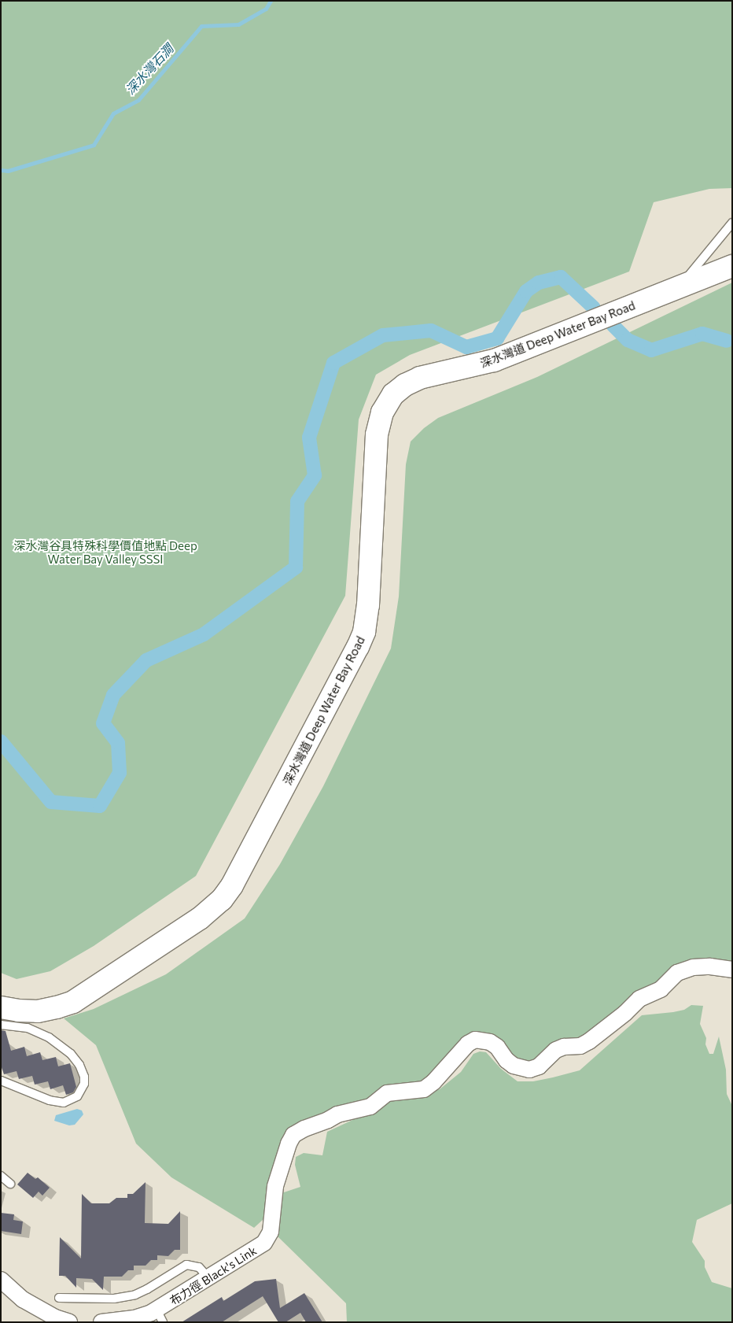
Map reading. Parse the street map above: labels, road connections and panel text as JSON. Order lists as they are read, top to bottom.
{
  "streets": {
    "main road": ["深水灣道 Deep Water Bay Road"],
    "street": ["布力徑 Black's Link"]
  },
  "water": ["深水灣石澗"],
  "parks": ["深水灣谷具特殊科學價值地點 Deep Water Bay Valley SSSI"]
}
